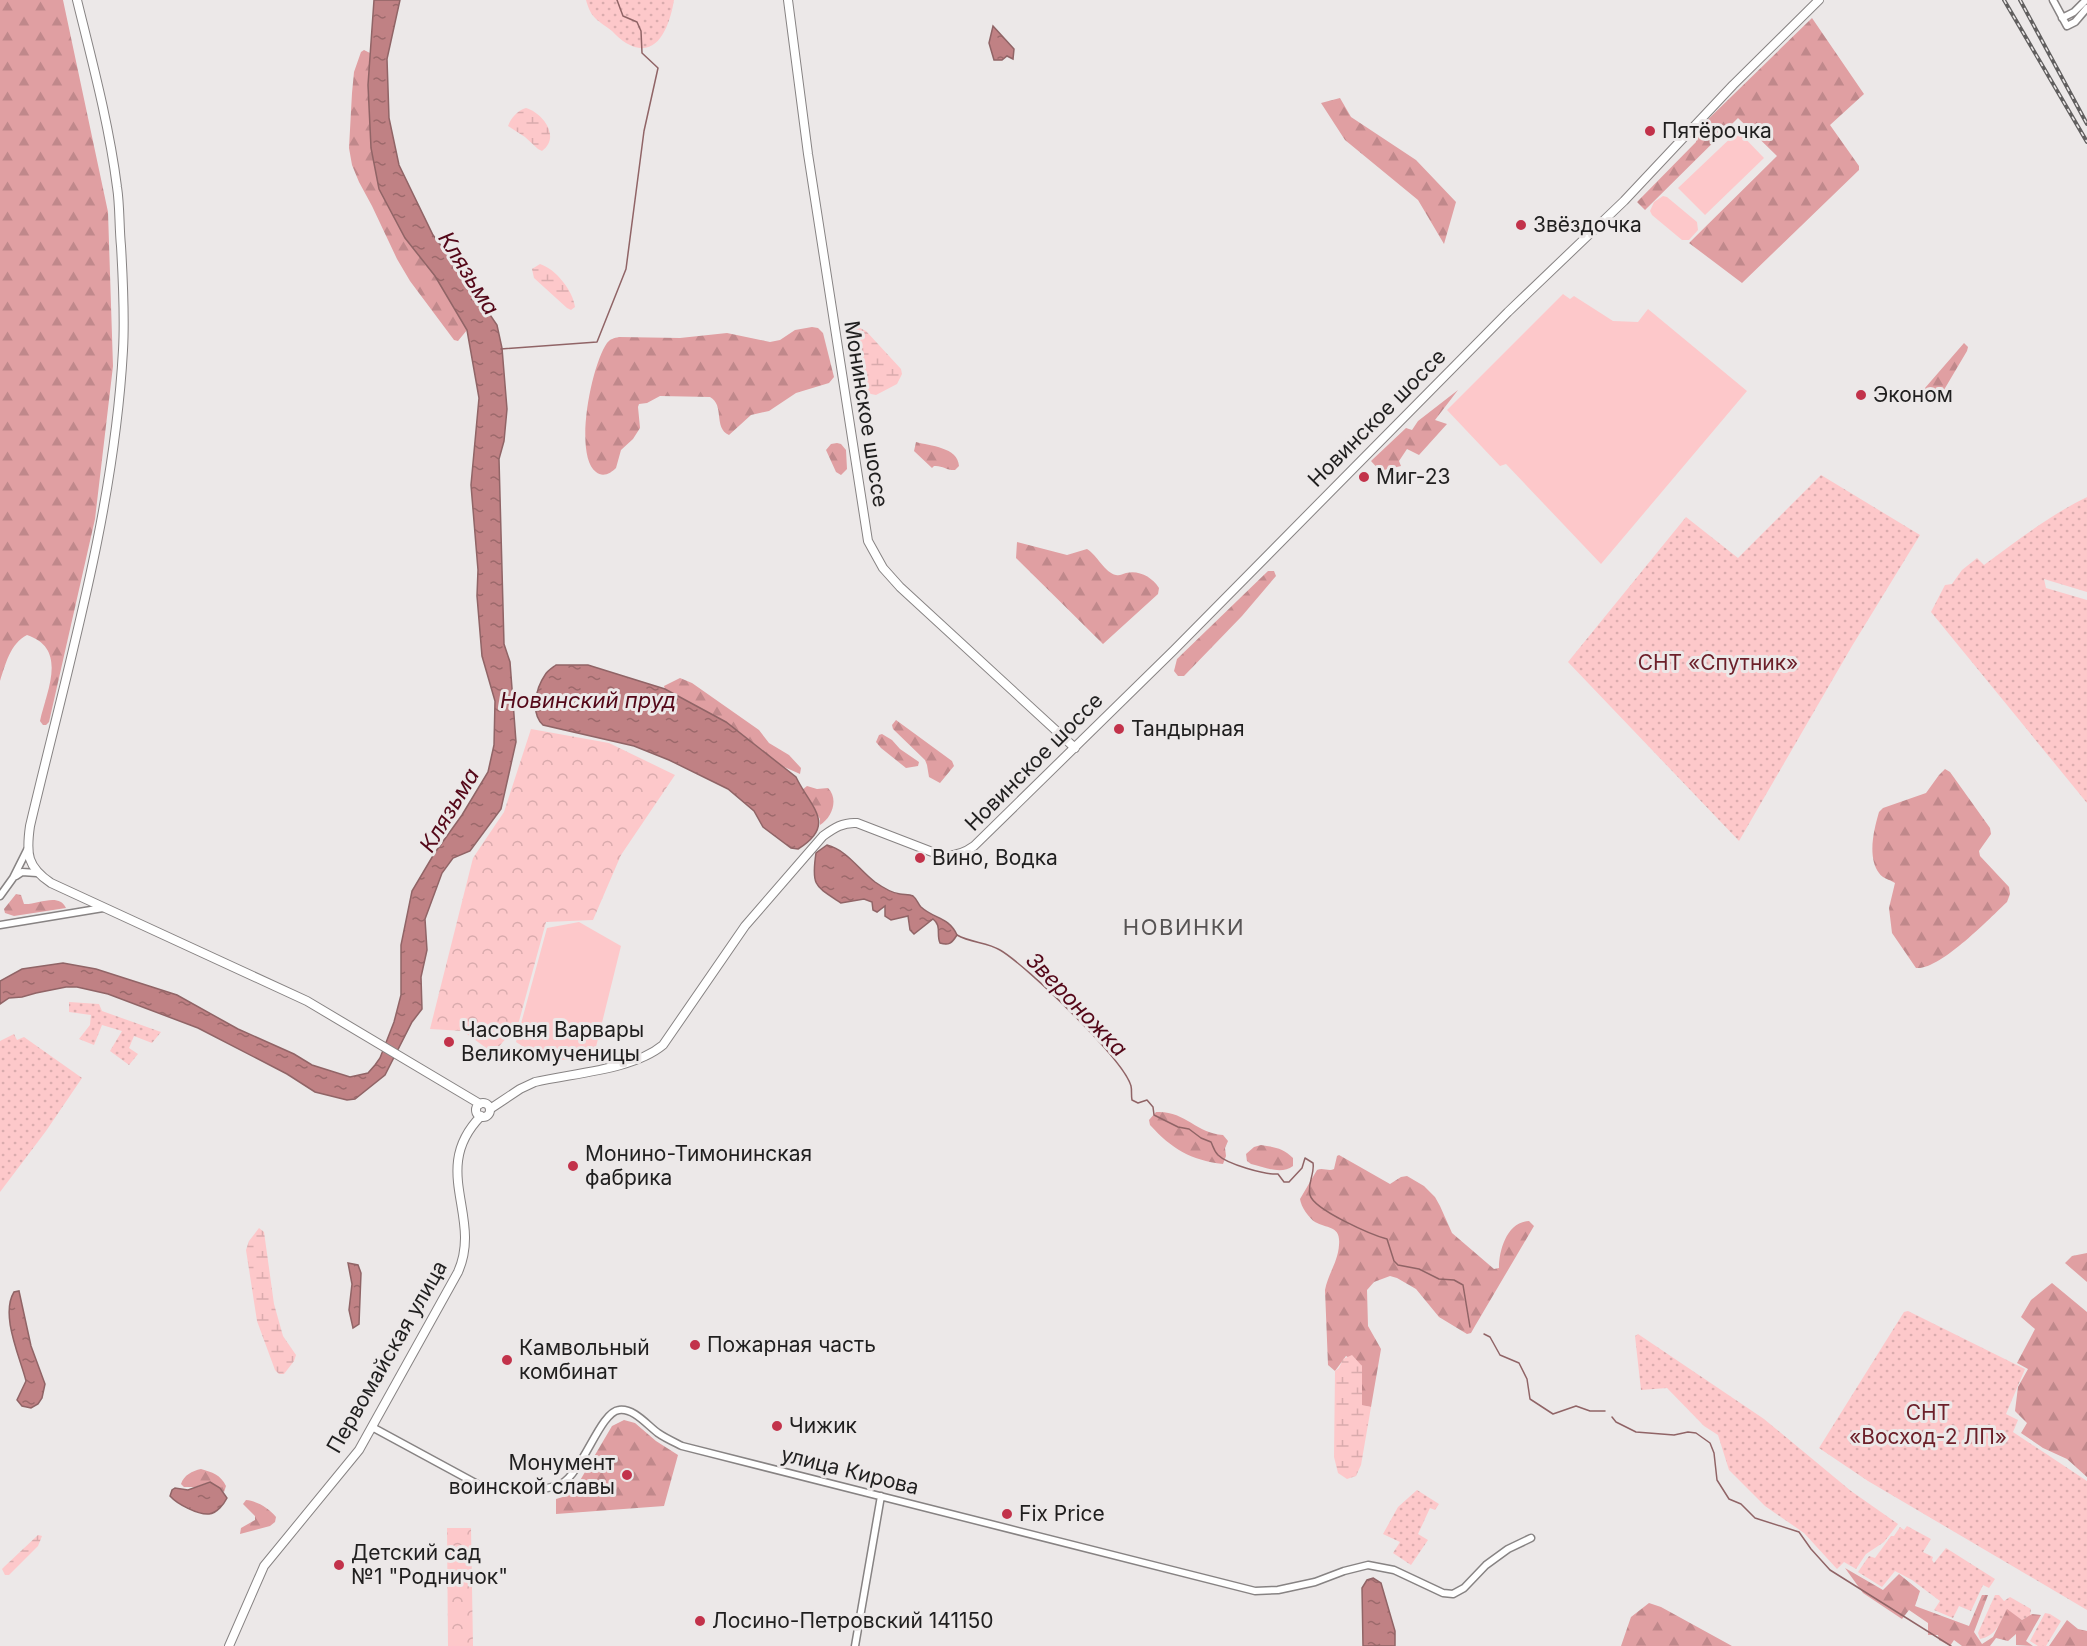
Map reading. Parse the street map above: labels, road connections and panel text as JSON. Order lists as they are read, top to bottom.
{
  "streets": {
    "main road": ["Монинское шоссе", "Новинское шоссе", "Первомайская улица"],
    "street": ["улица Кирова"]
  },
  "crossings": [
    ["Монинское шоссе", "Новинское шоссе"],
    ["Новинское шоссе", "Первомайская улица"],
    ["Первомайская улица", "улица Кирова"]
  ],
  "districts": ["НОВИНКИ"],
  "water": ["Клязьма", "Новинский пруд", "Звероножка"],
  "parks": ["СНТ «Спутник»", "СНТ «Восход-2 ЛП»"],
  "places": [
    "Пятёрочка",
    "Звёздочка",
    "Эконом",
    "Миг-23",
    "Тандырная",
    "Вино, Водка",
    "Часовня Варвары Великомученицы",
    "Монино-Тимонинская фабрика",
    "Пожарная часть",
    "Камвольный комбинат",
    "Чижик",
    "Монумент воинской славы",
    "Fix Price",
    "Детский сад №1 \"Родничок\"",
    "Лосино-Петровский 141150"
  ]
}
